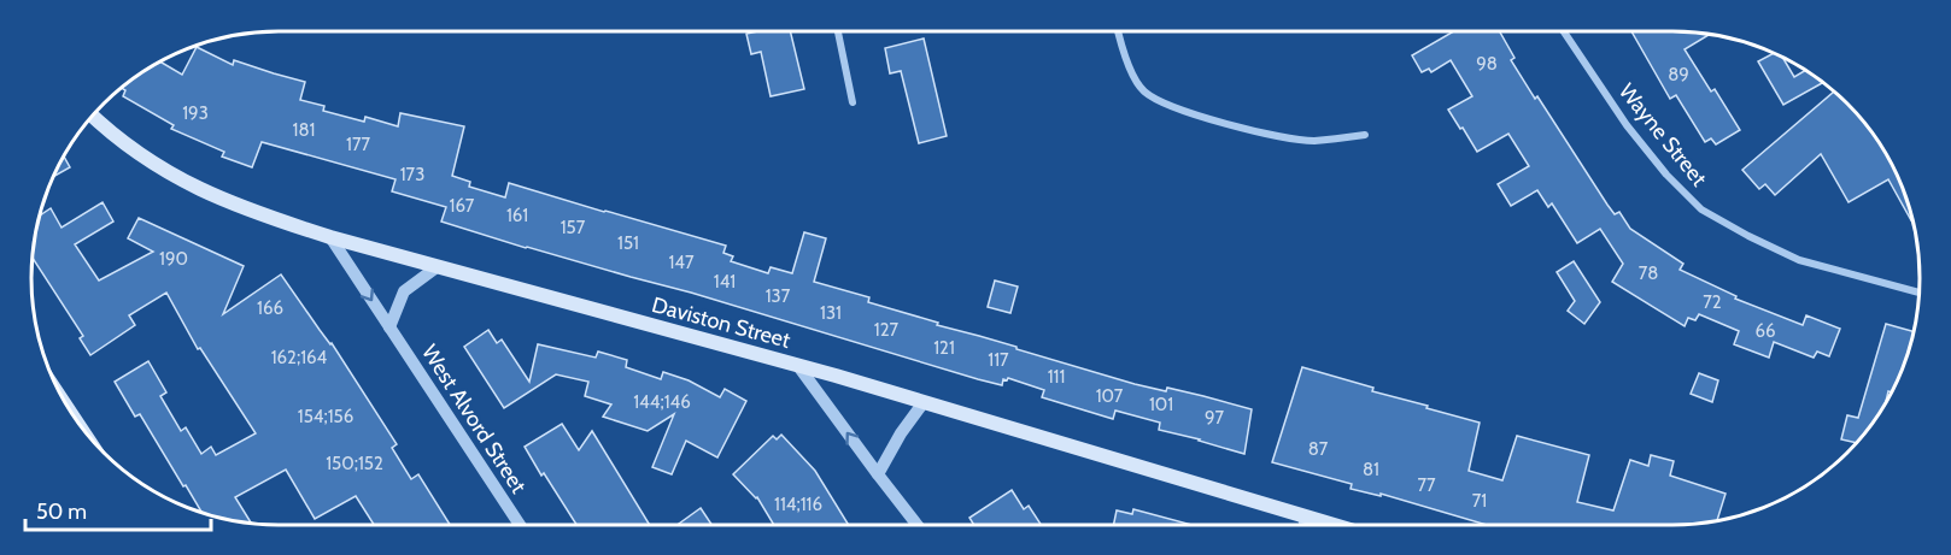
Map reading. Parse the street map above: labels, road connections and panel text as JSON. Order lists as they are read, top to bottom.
{
  "streets": {
    "main road": ["Daviston Street"],
    "street": ["Wayne Street", "West Alvord Street"]
  },
  "crossings": [
    ["Daviston Street", "West Alvord Street"]
  ],
  "house_numbers": [
    "98",
    "89",
    "193",
    "181",
    "177",
    "173",
    "167",
    "161",
    "157",
    "151",
    "190",
    "147",
    "78",
    "141",
    "137",
    "72",
    "166",
    "131",
    "127",
    "66",
    "121",
    "162;164",
    "117",
    "111",
    "107",
    "144;146",
    "101",
    "154;156",
    "97",
    "87",
    "150;152",
    "81",
    "77",
    "71",
    "114;116"
  ],
  "scale_bar": "50 m"
}
